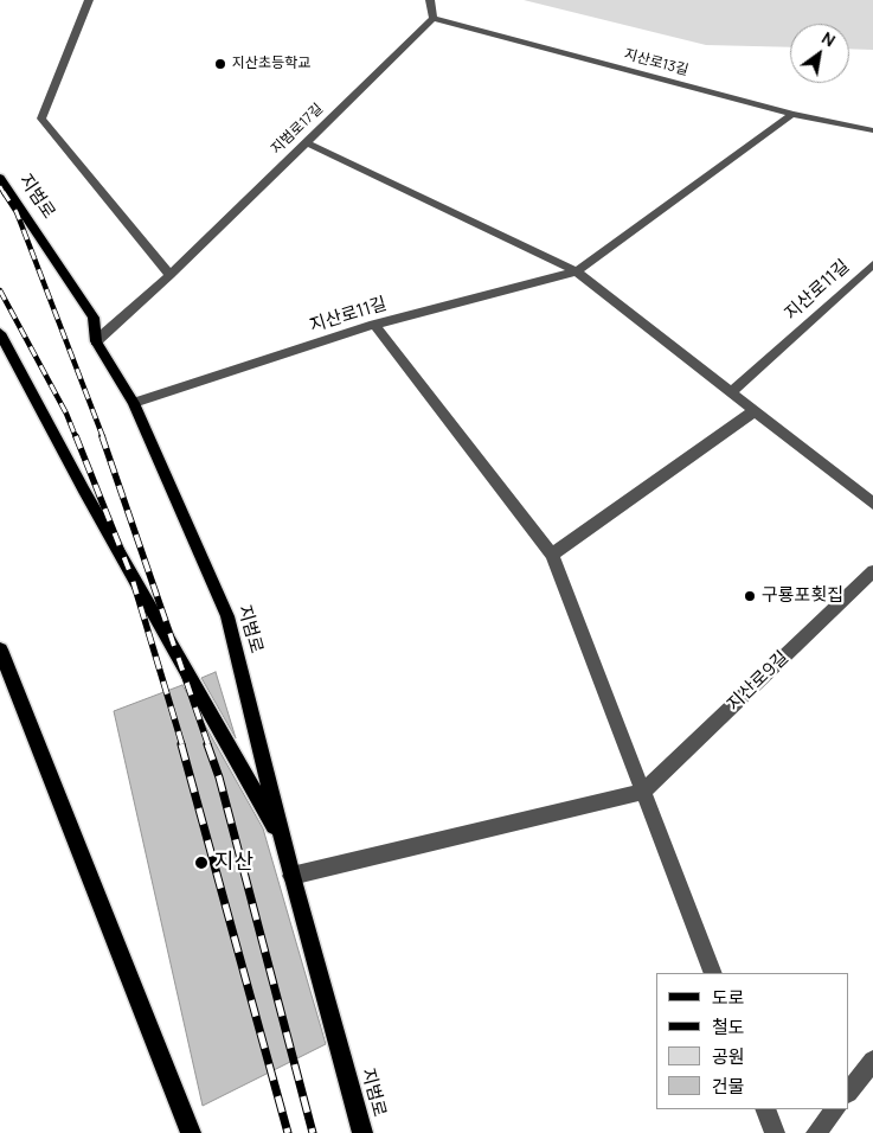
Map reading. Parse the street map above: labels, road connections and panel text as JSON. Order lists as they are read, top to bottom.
{
  "streets": {
    "main road": ["지범로"],
    "street": [
      "지산로13길",
      "지범로17길",
      "지산로11길",
      "지산로9길"
    ]
  },
  "crossings": [
    ["지산로13길", "지범로17길"],
    ["지산로13길", "지산로11길"],
    ["지범로17길", "지범로"],
    ["지범로", "지산로11길"]
  ],
  "places": ["지산초등학교", "구룡포횟집", "지산"],
  "legend": [
    "도로",
    "철도",
    "공원",
    "건물"
  ],
  "north": "top right"
}
